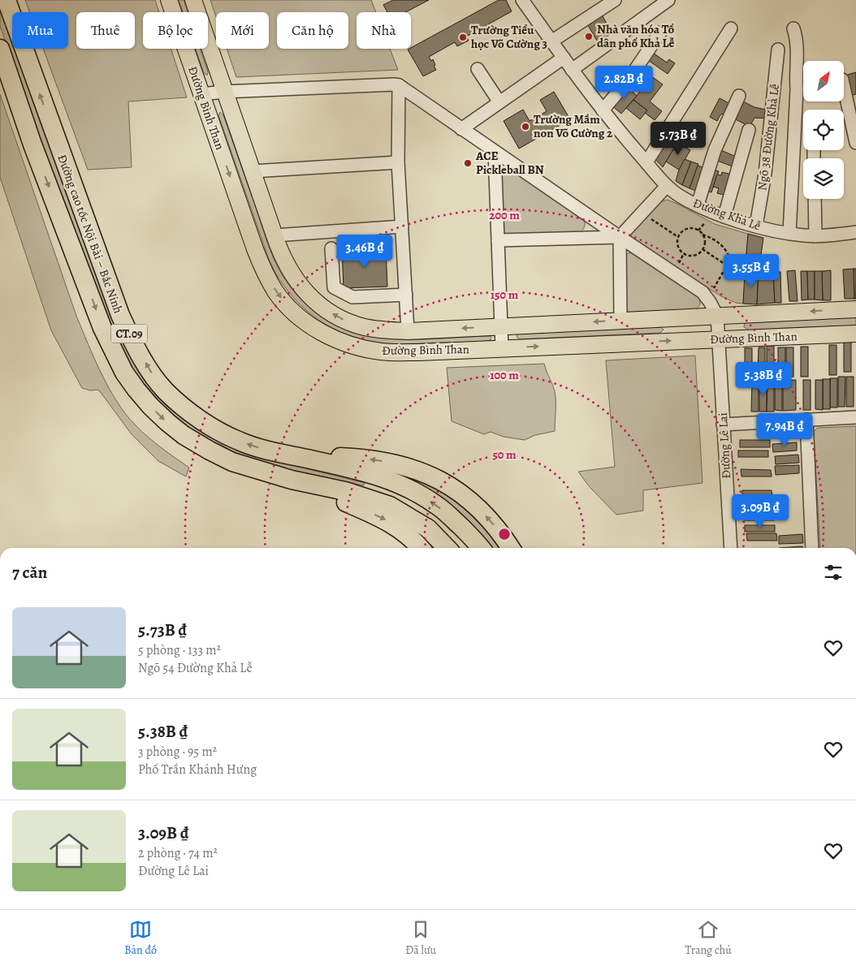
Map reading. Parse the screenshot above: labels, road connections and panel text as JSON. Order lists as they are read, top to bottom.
{
  "streets": {
    "highway": ["Đường cao tốc Nội Bài – Bắc Ninh", "CT.09"],
    "main road": ["Đường Bình Than"],
    "street": ["Ngõ 38 Đường Khả Lễ", "Đường Khả Lễ", "Đường Lê Lai"]
  },
  "crossings": [
    ["Đường Bình Than", "Đường Lê Lai"],
    ["Ngõ 38 Đường Khả Lễ", "Đường Khả Lễ"]
  ],
  "places": [
    "Nhà văn hóa Tổ dân phố Khả Lễ",
    "Trường Tiểu học Võ Cường 3",
    "Trường Mầm non Võ Cường 2",
    "ACE Pickleball BN"
  ],
  "north": "top right",
  "page": {
    "chip": [
      "Mua",
      "Thuê",
      "Bộ lọc",
      "Mới",
      "Căn hộ",
      "Nhà"
    ],
    "price": [
      "2.82B ₫",
      "5.73B ₫",
      "3.46B ₫",
      "3.55B ₫",
      "5.38B ₫",
      "7.94B ₫",
      "3.09B ₫"
    ],
    "heading": "7 căn",
    "list": [
      {
        "name": "5.73B ₫",
        "note": "5 phòng · 133 m² · Ngõ 54 Đường Khả Lễ"
      },
      {
        "name": "5.38B ₫",
        "note": "3 phòng · 95 m² · Phố Trần Khánh Hưng"
      },
      {
        "name": "3.09B ₫",
        "note": "2 phòng · 74 m² · Đường Lê Lai"
      }
    ],
    "tabs": ["Bản đồ", "Đã lưu", "Trang chủ"]
  },
  "rings": [
    "200 m",
    "150 m",
    "100 m",
    "50 m"
  ]
}
